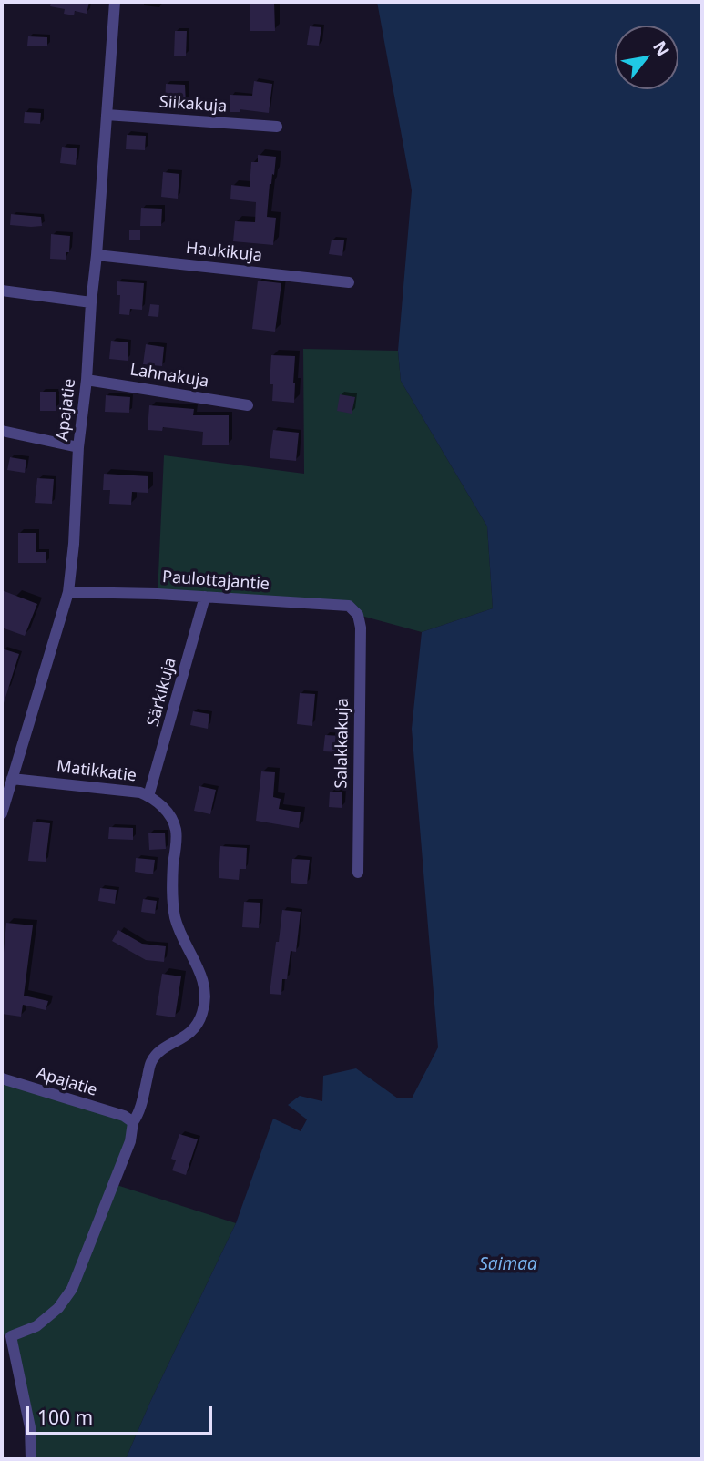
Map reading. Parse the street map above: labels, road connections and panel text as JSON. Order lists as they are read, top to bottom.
{
  "streets": {
    "street": [
      "Siikakuja",
      "Haukikuja",
      "Lahnakuja",
      "Apajatie",
      "Paulottajantie",
      "Särkikuja",
      "Salakkakuja",
      "Matikkatie"
    ]
  },
  "crossings": [
    ["Siikakuja", "Apajatie"],
    ["Haukikuja", "Apajatie"],
    ["Lahnakuja", "Apajatie"],
    ["Apajatie", "Paulottajantie"],
    ["Apajatie", "Matikkatie"],
    ["Paulottajantie", "Särkikuja"],
    ["Paulottajantie", "Salakkakuja"],
    ["Särkikuja", "Matikkatie"]
  ],
  "water": ["Saimaa"],
  "scale_bar": "100 m",
  "north": "top right"
}
